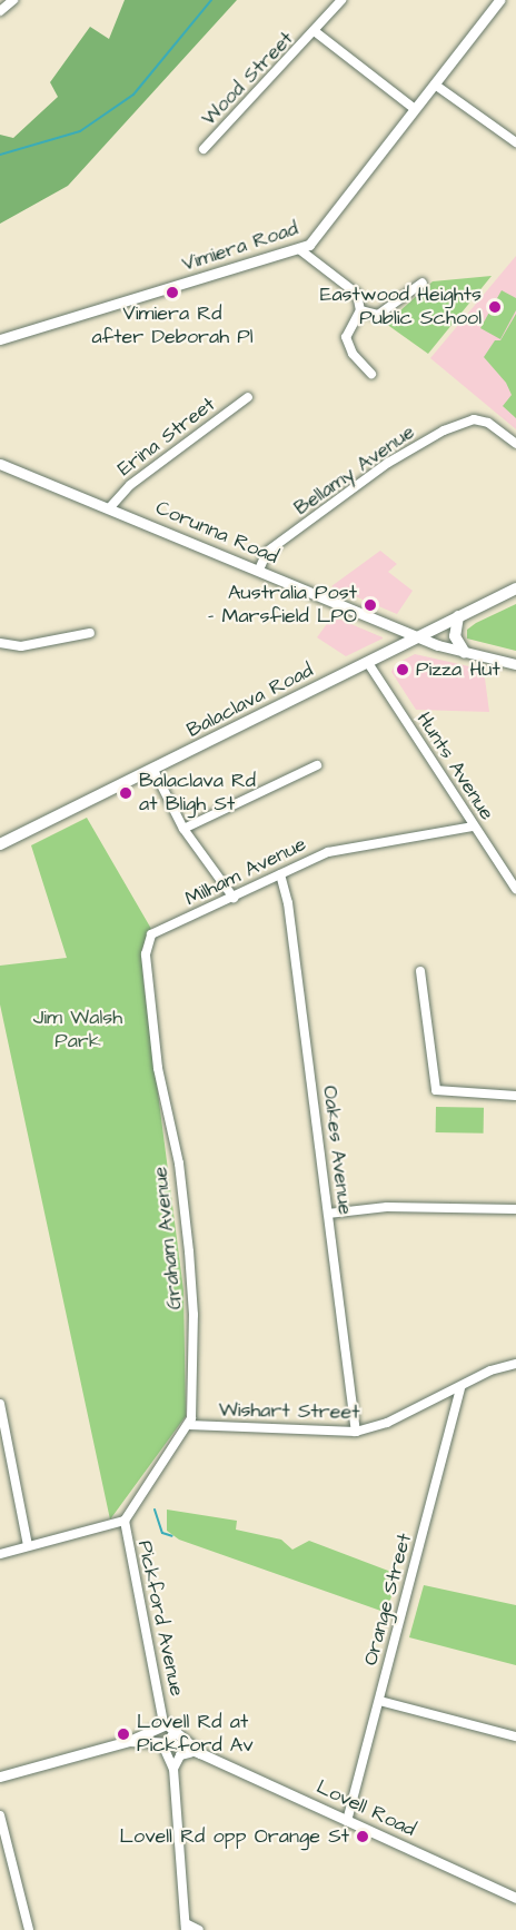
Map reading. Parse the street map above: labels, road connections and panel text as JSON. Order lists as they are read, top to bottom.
{
  "streets": {
    "main road": ["Balaclava Road"],
    "street": [
      "Wood Street",
      "Vimiera Road",
      "Erina Street",
      "Bellamy Avenue",
      "Corunna Road",
      "Hunts Avenue",
      "Milham Avenue",
      "Oakes Avenue",
      "Graham Avenue",
      "Wishart Street",
      "Orange Street",
      "Pickford Avenue",
      "Lovell Road"
    ]
  },
  "crossings": [
    ["Wood Street", "Vimiera Road"],
    ["Erina Street", "Corunna Road"],
    ["Bellamy Avenue", "Corunna Road"],
    ["Corunna Road", "Balaclava Road"],
    ["Balaclava Road", "Hunts Avenue"],
    ["Hunts Avenue", "Milham Avenue"],
    ["Milham Avenue", "Oakes Avenue"],
    ["Milham Avenue", "Graham Avenue"],
    ["Oakes Avenue", "Wishart Street"],
    ["Graham Avenue", "Wishart Street"],
    ["Wishart Street", "Orange Street"],
    ["Orange Street", "Lovell Road"],
    ["Pickford Avenue", "Lovell Road"]
  ],
  "parks": ["Jim Walsh Park"],
  "places": [
    "Vimiera Rd after Deborah Pl",
    "Eastwood Heights Public School",
    "Australia Post - Marsfield LPO",
    "Pizza Hut",
    "Balaclava Rd at Bligh St",
    "Lovell Rd at Pickford Av",
    "Lovell Rd opp Orange St"
  ]
}
